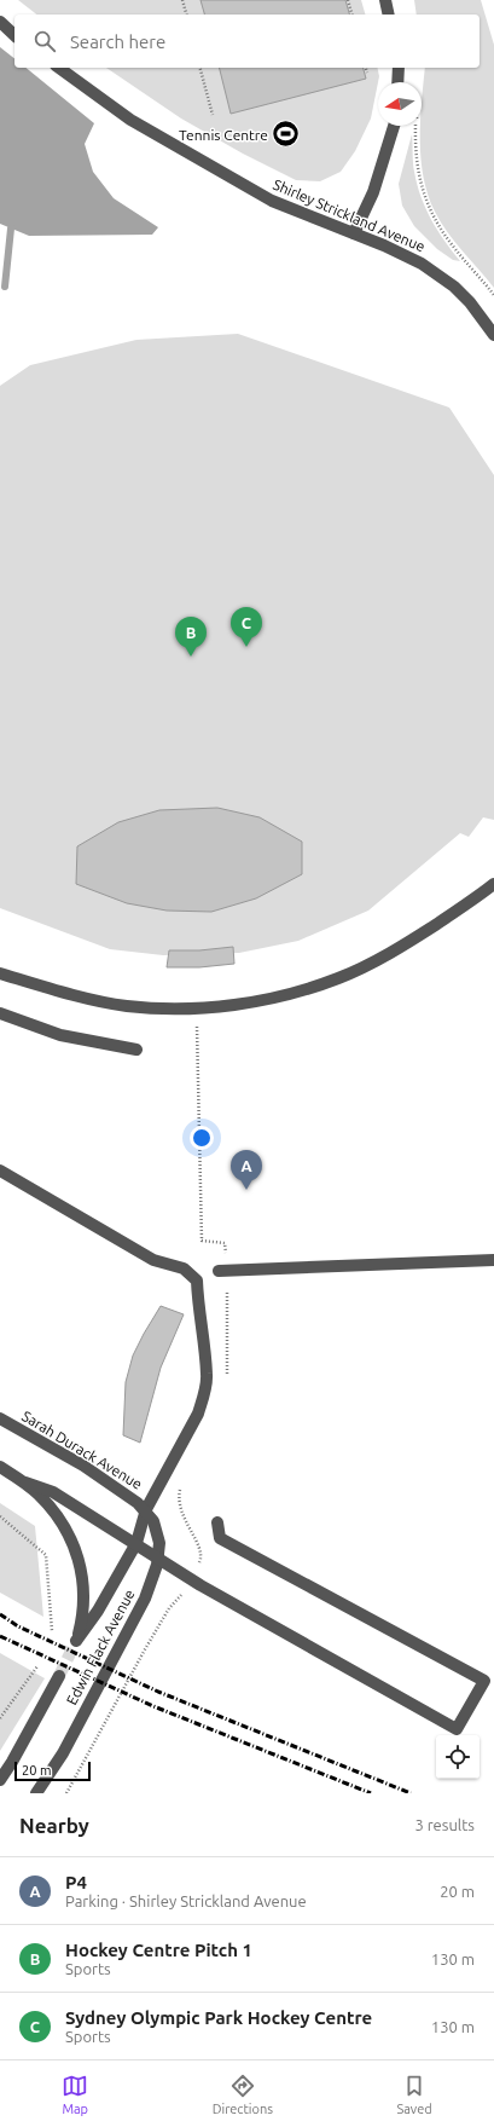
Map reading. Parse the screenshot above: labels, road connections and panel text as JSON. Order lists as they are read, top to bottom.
{
  "streets": {
    "street": ["Shirley Strickland Avenue", "Sarah Durack Avenue", "Edwin Flack Avenue"]
  },
  "crossings": [
    ["Sarah Durack Avenue", "Edwin Flack Avenue"]
  ],
  "places": {
    "sports": ["Tennis Centre"]
  },
  "scale_bar": "20 m",
  "north": "left",
  "page": {
    "search": "Search here",
    "pins": ["C", "B", "A"],
    "scale": "20 m",
    "heading": ["Nearby", "3 results"],
    "list": [
      {
        "mark": "A",
        "name": "P4",
        "note": "Parking · Shirley Strickland Avenue",
        "value": "20 m"
      },
      {
        "mark": "B",
        "name": "Hockey Centre Pitch 1",
        "note": "Sports",
        "value": "130 m"
      },
      {
        "mark": "C",
        "name": "Sydney Olympic Park Hockey Centre",
        "note": "Sports",
        "value": "130 m"
      }
    ],
    "nav": ["Map", "Directions", "Saved"]
  }
}
